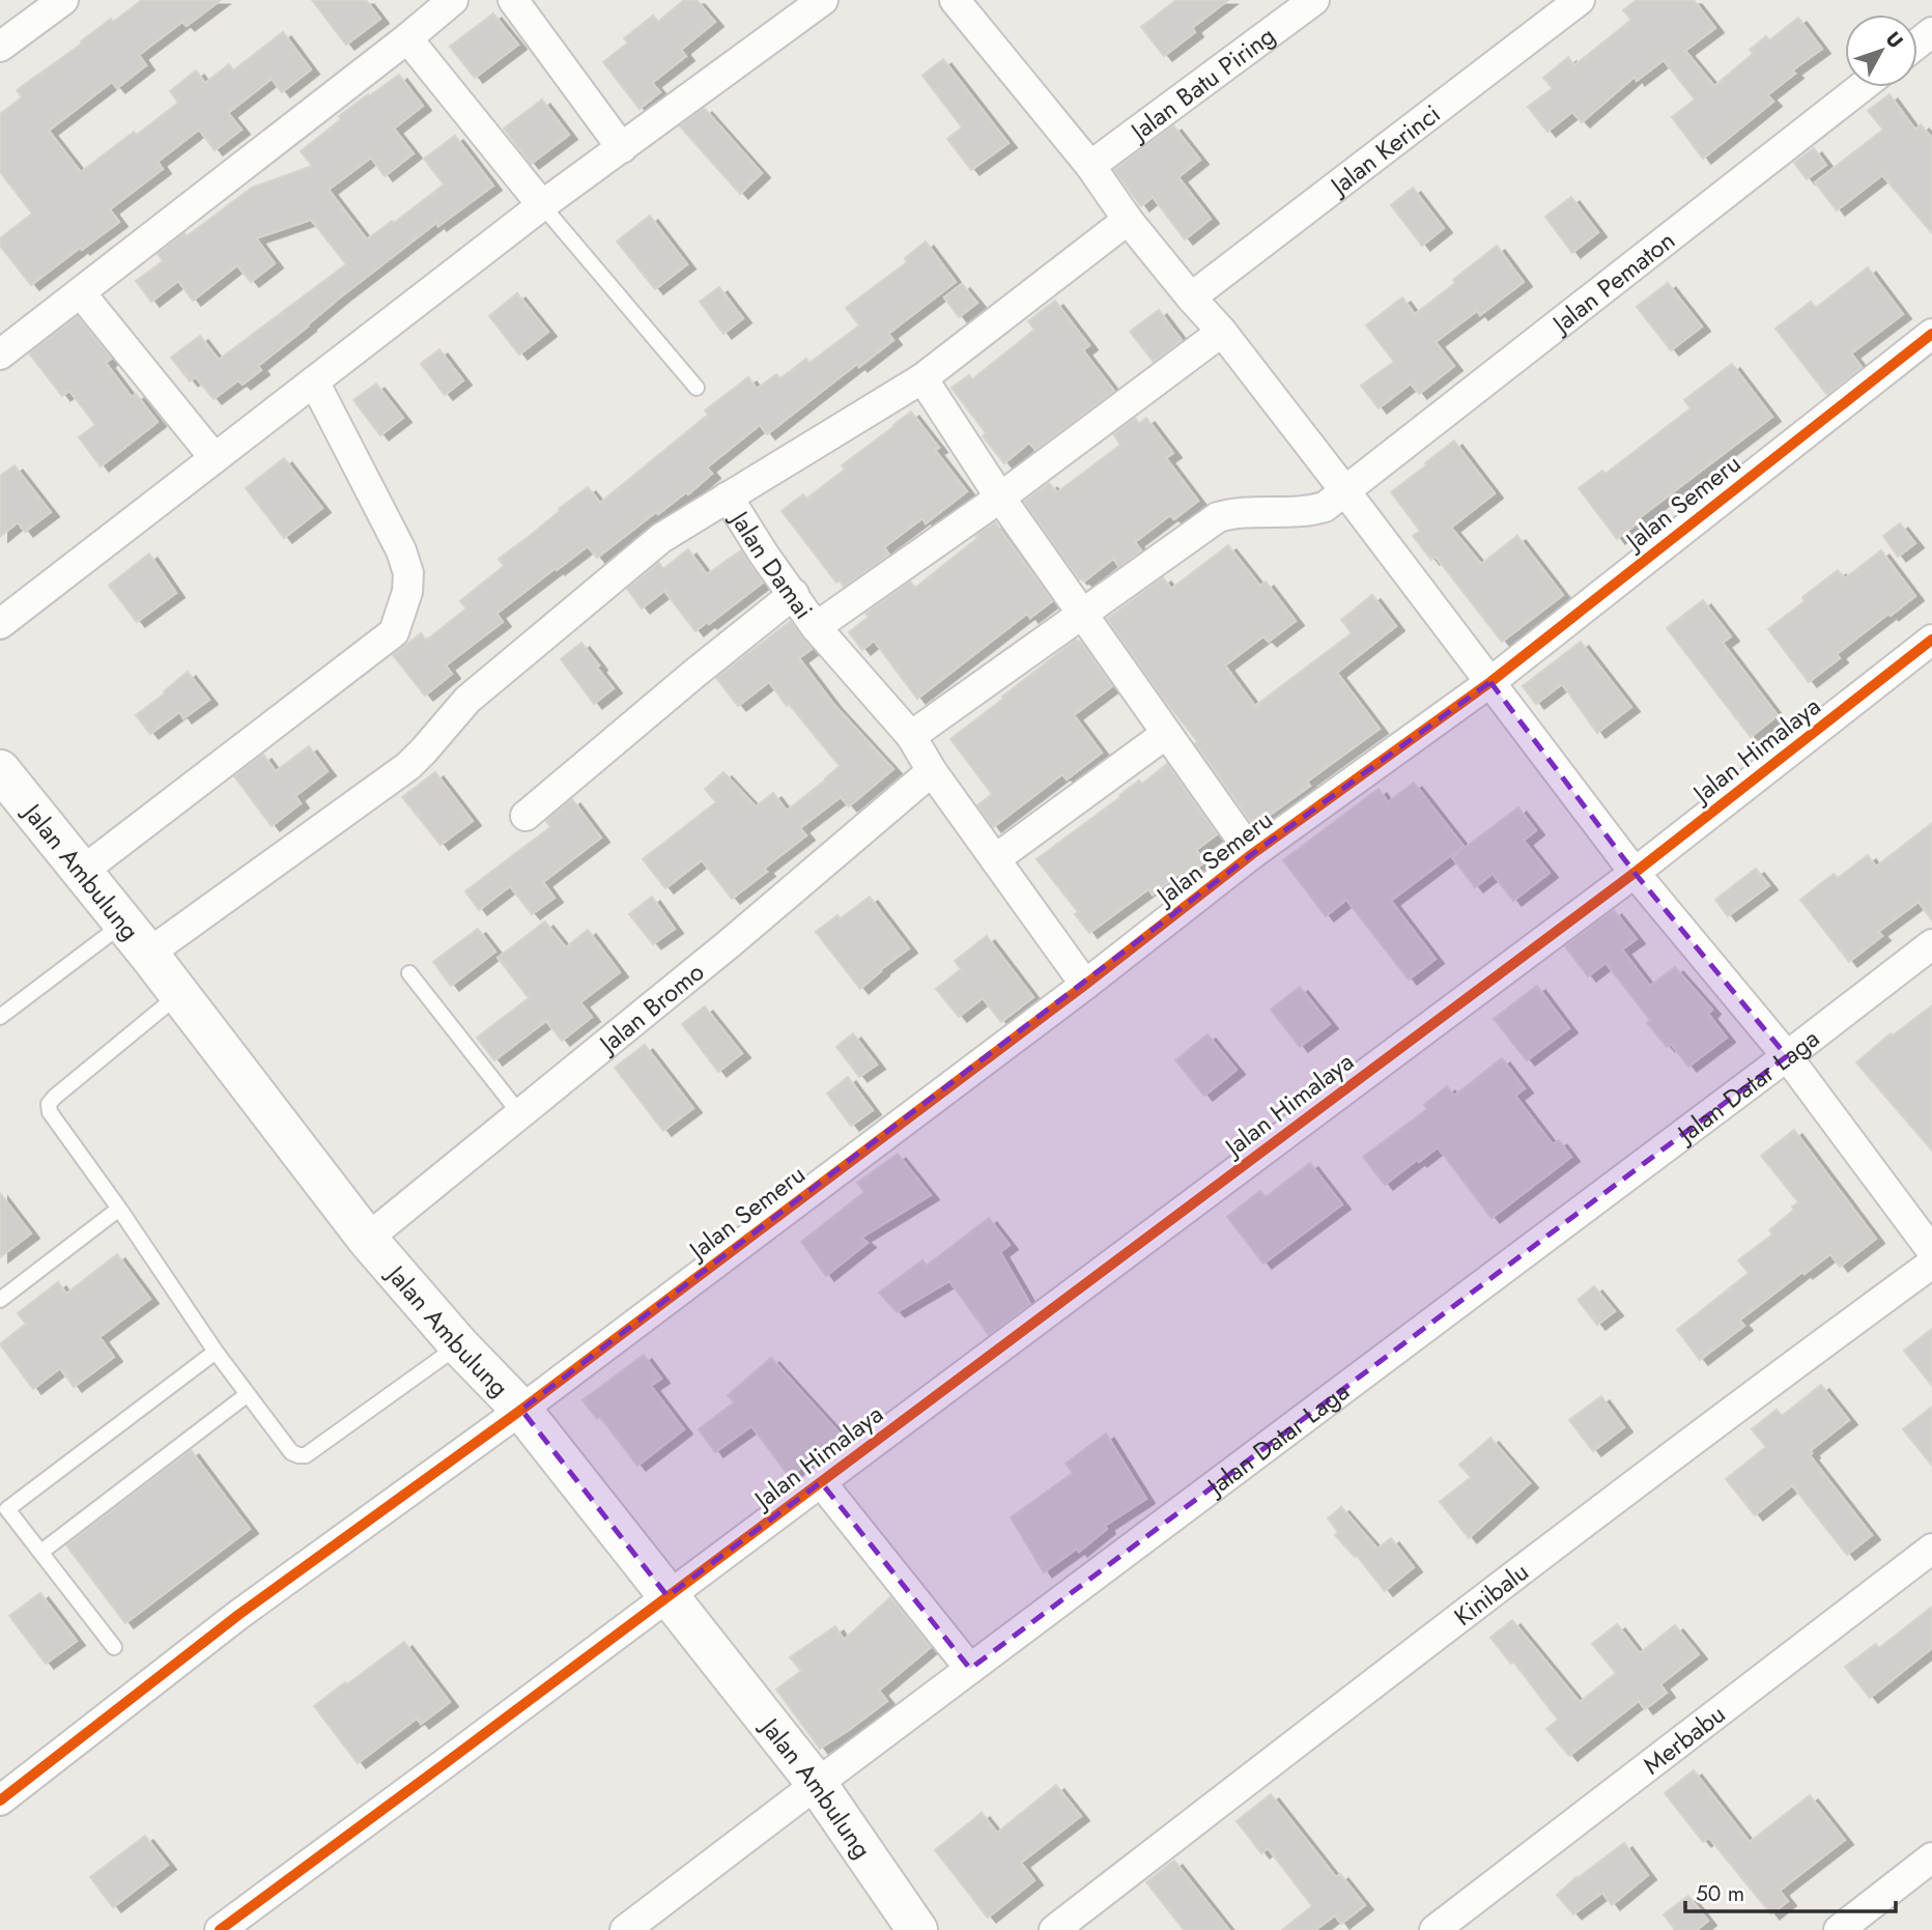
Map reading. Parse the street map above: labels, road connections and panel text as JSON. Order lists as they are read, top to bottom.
{
  "streets": {
    "street": [
      "Jalan Batu Piring",
      "Jalan Kerinci",
      "Jalan Pematon",
      "Jalan Semeru",
      "Jalan Damai",
      "Jalan Himalaya",
      "Jalan Ambulung",
      "Jalan Bromo",
      "Jalan Datar Laga",
      "Kinibalu",
      "Merbabu"
    ]
  },
  "crossings": [
    ["Jalan Pematon", "Jalan Damai"],
    ["Jalan Semeru", "Jalan Damai"],
    ["Jalan Semeru", "Jalan Ambulung"],
    ["Jalan Damai", "Jalan Bromo"],
    ["Jalan Himalaya", "Jalan Ambulung"],
    ["Jalan Ambulung", "Jalan Bromo"],
    ["Jalan Ambulung", "Jalan Datar Laga"]
  ],
  "scale_bar": "50 m",
  "north": "top right"
}
